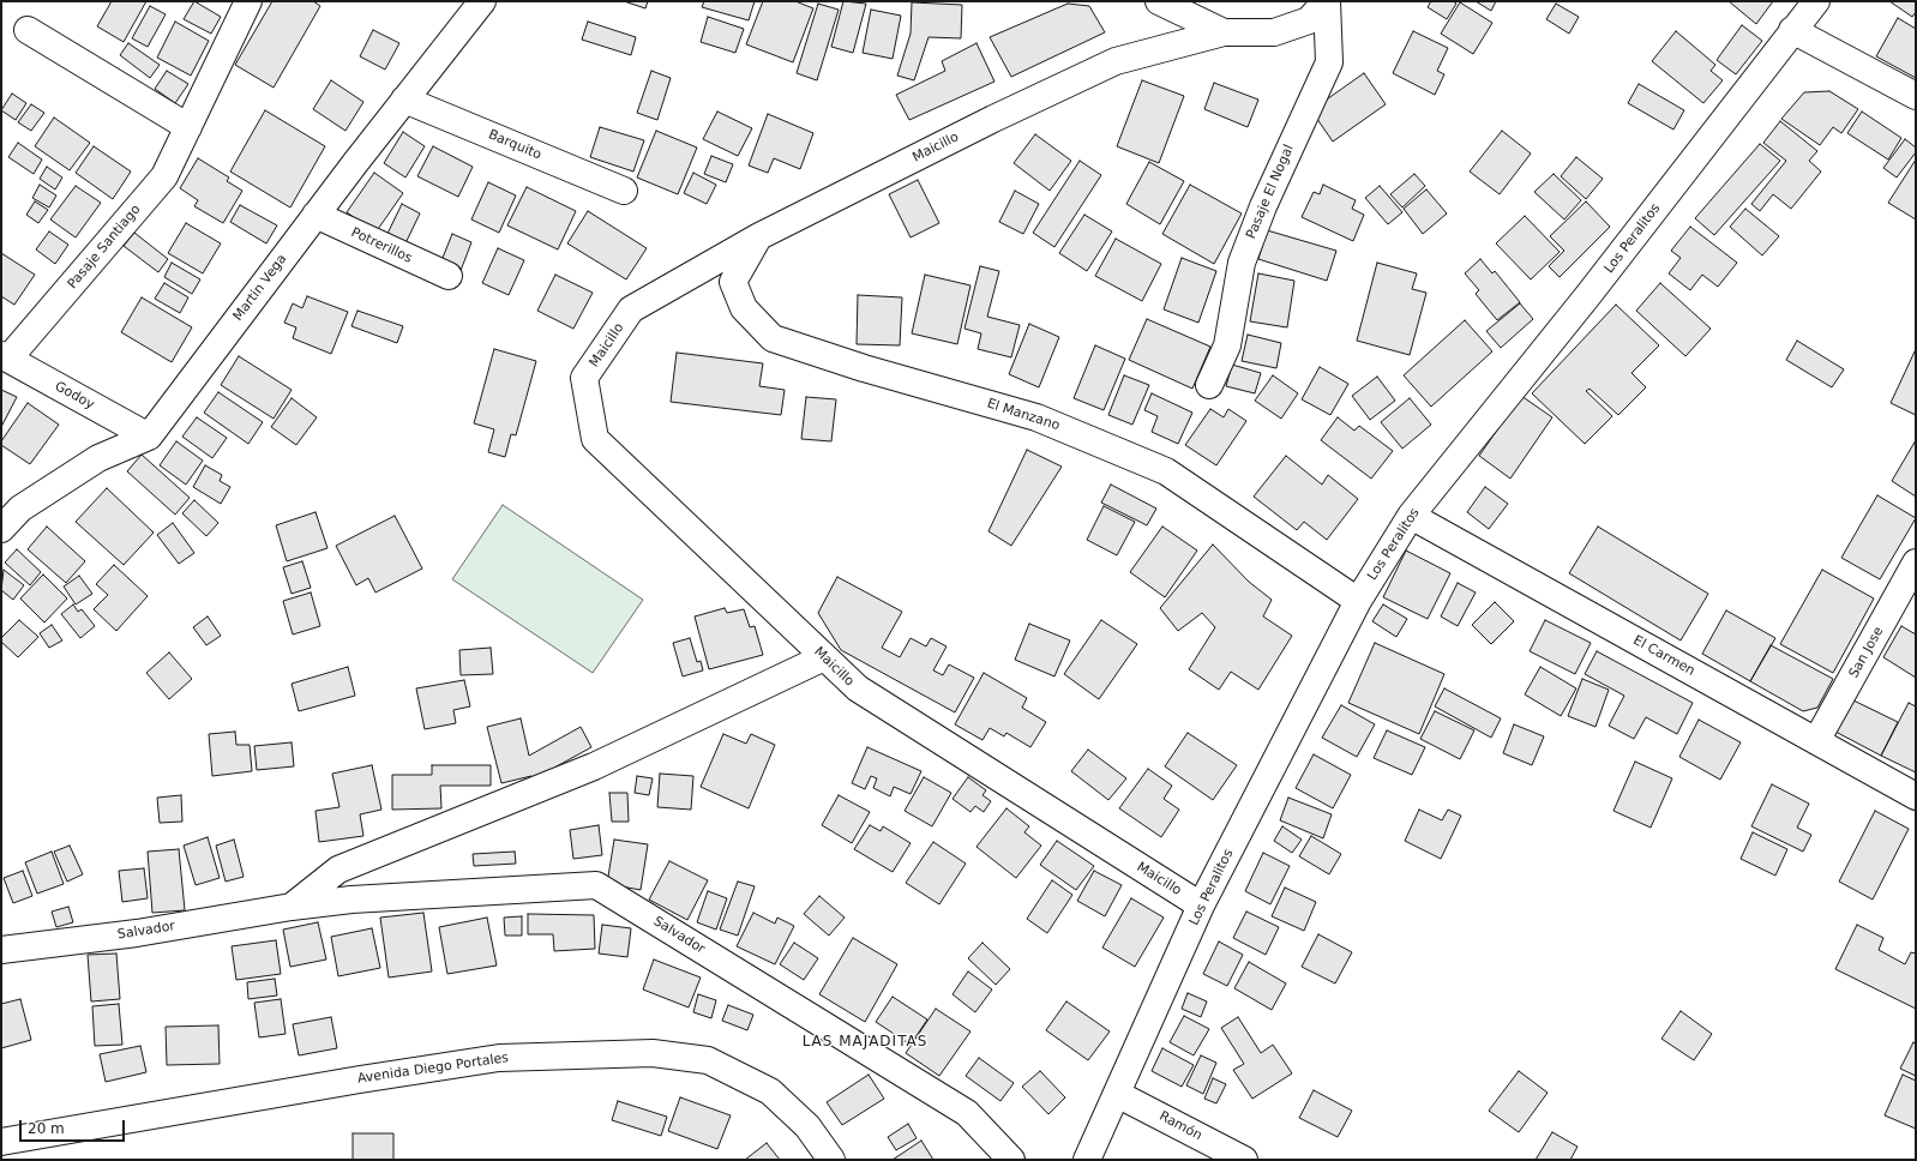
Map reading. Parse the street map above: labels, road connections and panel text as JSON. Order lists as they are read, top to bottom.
{
  "streets": {
    "street": [
      "Barquito",
      "Maicillo",
      "Pasaje El Nogal",
      "Los Peralitos",
      "Potrerillos",
      "Pasaje Santiago",
      "Martin Vega",
      "Godoy",
      "El Manzano",
      "San Jose",
      "El Carmen",
      "Salvador",
      "Avenida Diego Portales",
      "Ramón"
    ]
  },
  "crossings": [
    ["Barquito", "Martin Vega"],
    ["Maicillo", "Pasaje El Nogal"],
    ["Maicillo", "Los Peralitos"],
    ["Maicillo", "El Manzano"],
    ["Maicillo", "Salvador"],
    ["Los Peralitos", "El Manzano"],
    ["Los Peralitos", "El Carmen"],
    ["Los Peralitos", "Ramón"],
    ["Potrerillos", "Martin Vega"],
    ["Pasaje Santiago", "Godoy"],
    ["Martin Vega", "Godoy"],
    ["San Jose", "El Carmen"]
  ],
  "districts": ["LAS MAJADITAS"],
  "scale_bar": "20 m"
}
